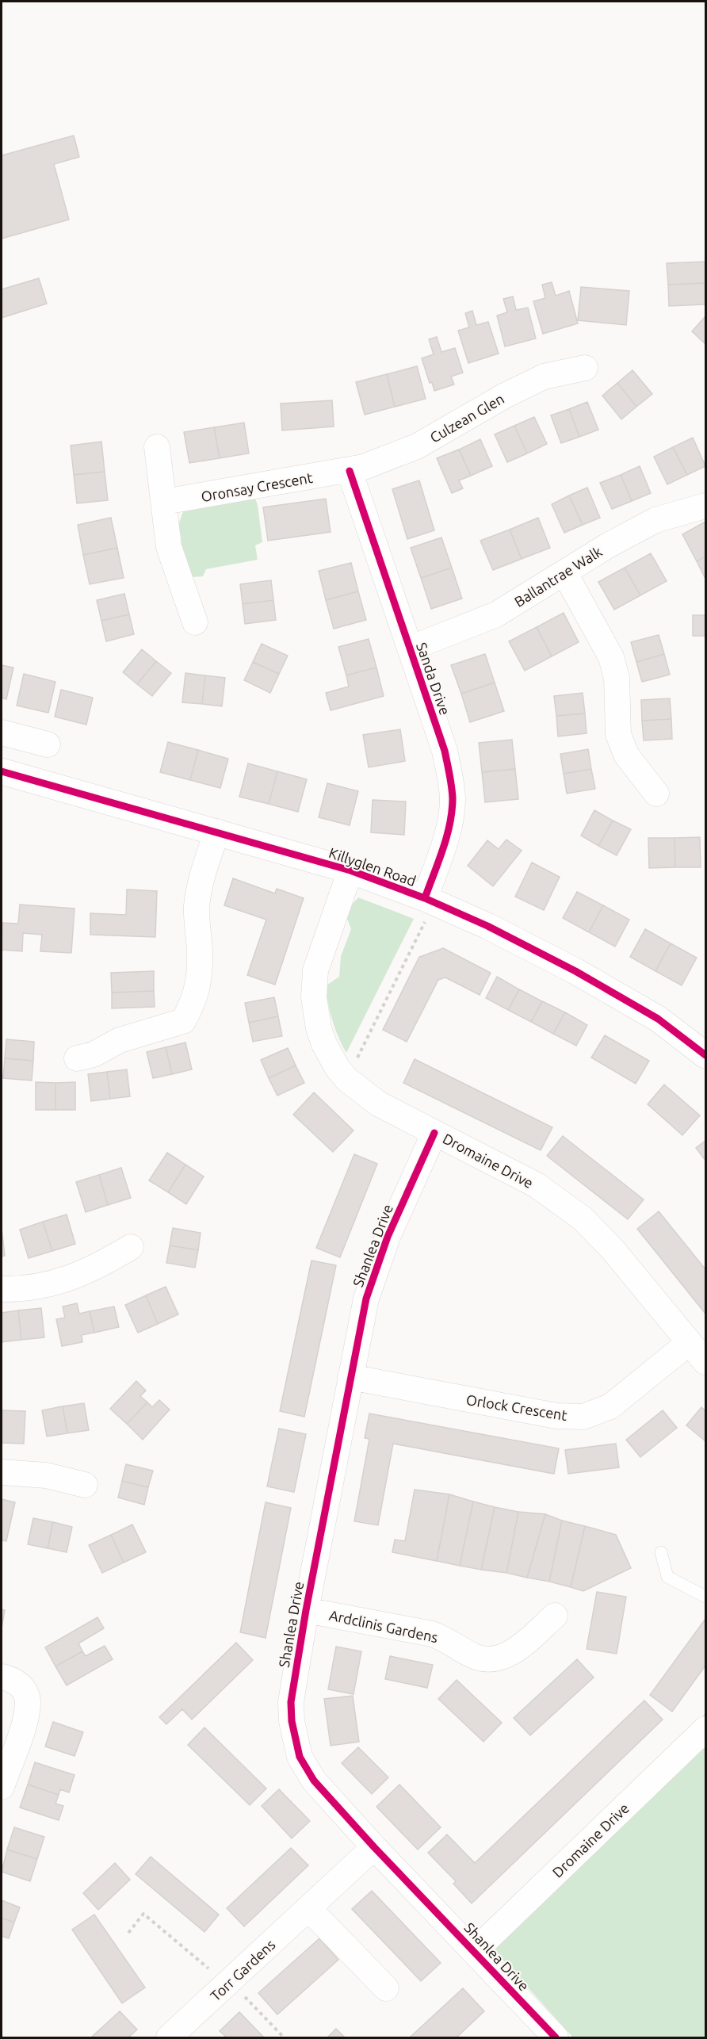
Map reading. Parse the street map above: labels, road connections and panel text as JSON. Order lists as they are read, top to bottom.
{
  "streets": {
    "street": [
      "Culzean Glen",
      "Oronsay Crescent",
      "Ballantrae Walk",
      "Sanda Drive",
      "Killyglen Road",
      "Dromaine Drive",
      "Shanlea Drive",
      "Orlock Crescent",
      "Ardclinis Gardens",
      "Torr Gardens"
    ]
  },
  "crossings": [
    ["Culzean Glen", "Oronsay Crescent"],
    ["Culzean Glen", "Sanda Drive"],
    ["Oronsay Crescent", "Sanda Drive"],
    ["Ballantrae Walk", "Sanda Drive"],
    ["Sanda Drive", "Killyglen Road"],
    ["Killyglen Road", "Dromaine Drive"],
    ["Dromaine Drive", "Shanlea Drive"],
    ["Dromaine Drive", "Orlock Crescent"],
    ["Shanlea Drive", "Orlock Crescent"],
    ["Shanlea Drive", "Ardclinis Gardens"],
    ["Shanlea Drive", "Torr Gardens"]
  ]
}
